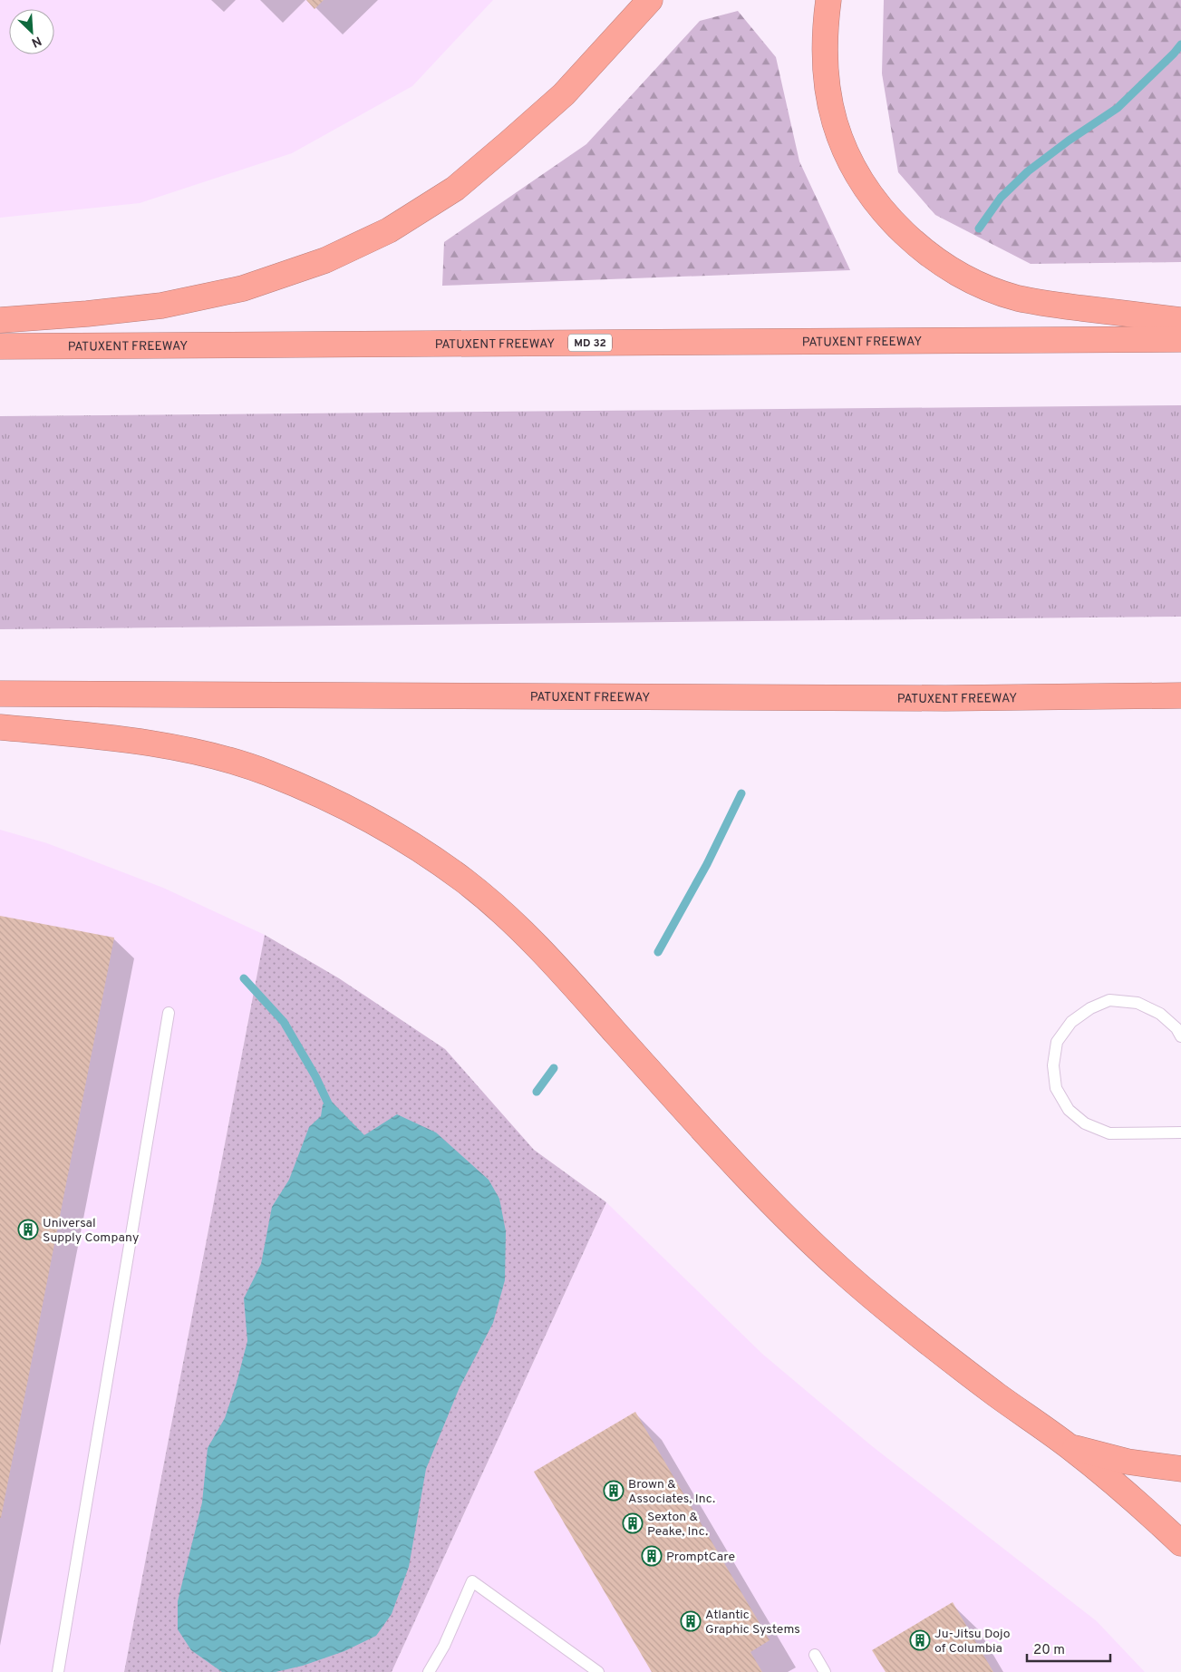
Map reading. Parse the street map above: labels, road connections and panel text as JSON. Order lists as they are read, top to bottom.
{
  "streets": {
    "highway": ["PATUXENT FREEWAY", "MD 32"]
  },
  "places": {
    "building": [
      "Universal Supply Company",
      "Brown & Associates, Inc.",
      "Sexton & Peake, Inc.",
      "PromptCare",
      "Atlantic Graphic Systems",
      "Ju-Jitsu Dojo of Columbia"
    ]
  },
  "scale_bar": "20 m",
  "north": "bottom right"
}
